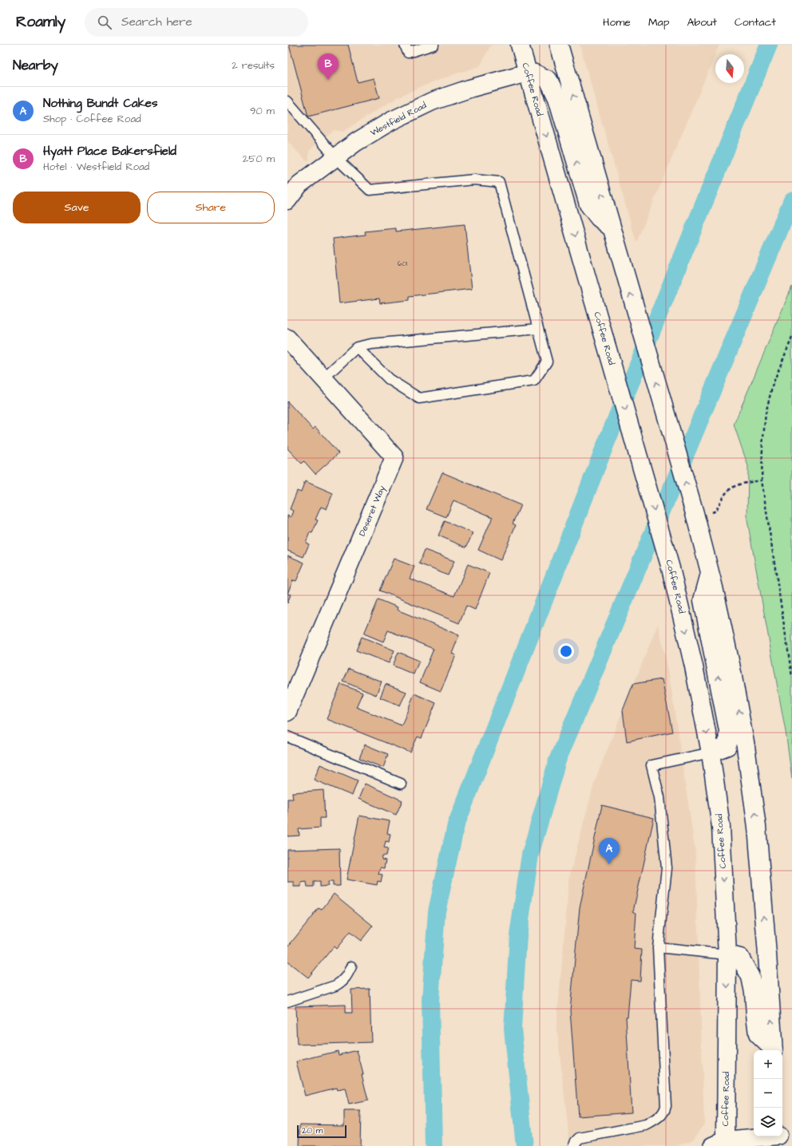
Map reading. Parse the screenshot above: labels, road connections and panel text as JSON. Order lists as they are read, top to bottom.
{
  "streets": {
    "main road": ["Coffee Road", "Westfield Road", "Deseret Way"]
  },
  "crossings": [
    ["Coffee Road", "Westfield Road"]
  ],
  "house_numbers": ["601"],
  "scale_bar": "20 m",
  "north": "bottom",
  "page": {
    "header": "Roamly",
    "search": "Search here",
    "nav": [
      "Home",
      "Map",
      "About",
      "Contact"
    ],
    "heading": ["Nearby", "2 results"],
    "pins": ["B", "A"],
    "list": [
      {
        "mark": "A",
        "name": "Nothing Bundt Cakes",
        "note": "Shop · Coffee Road",
        "value": "90 m"
      },
      {
        "mark": "B",
        "name": "Hyatt Place Bakersfield",
        "note": "Hotel · Westfield Road",
        "value": "250 m"
      }
    ],
    "buttons": ["Save", "Share"],
    "map_buttons": ["+", "−"],
    "scale": "20 m"
  }
}
